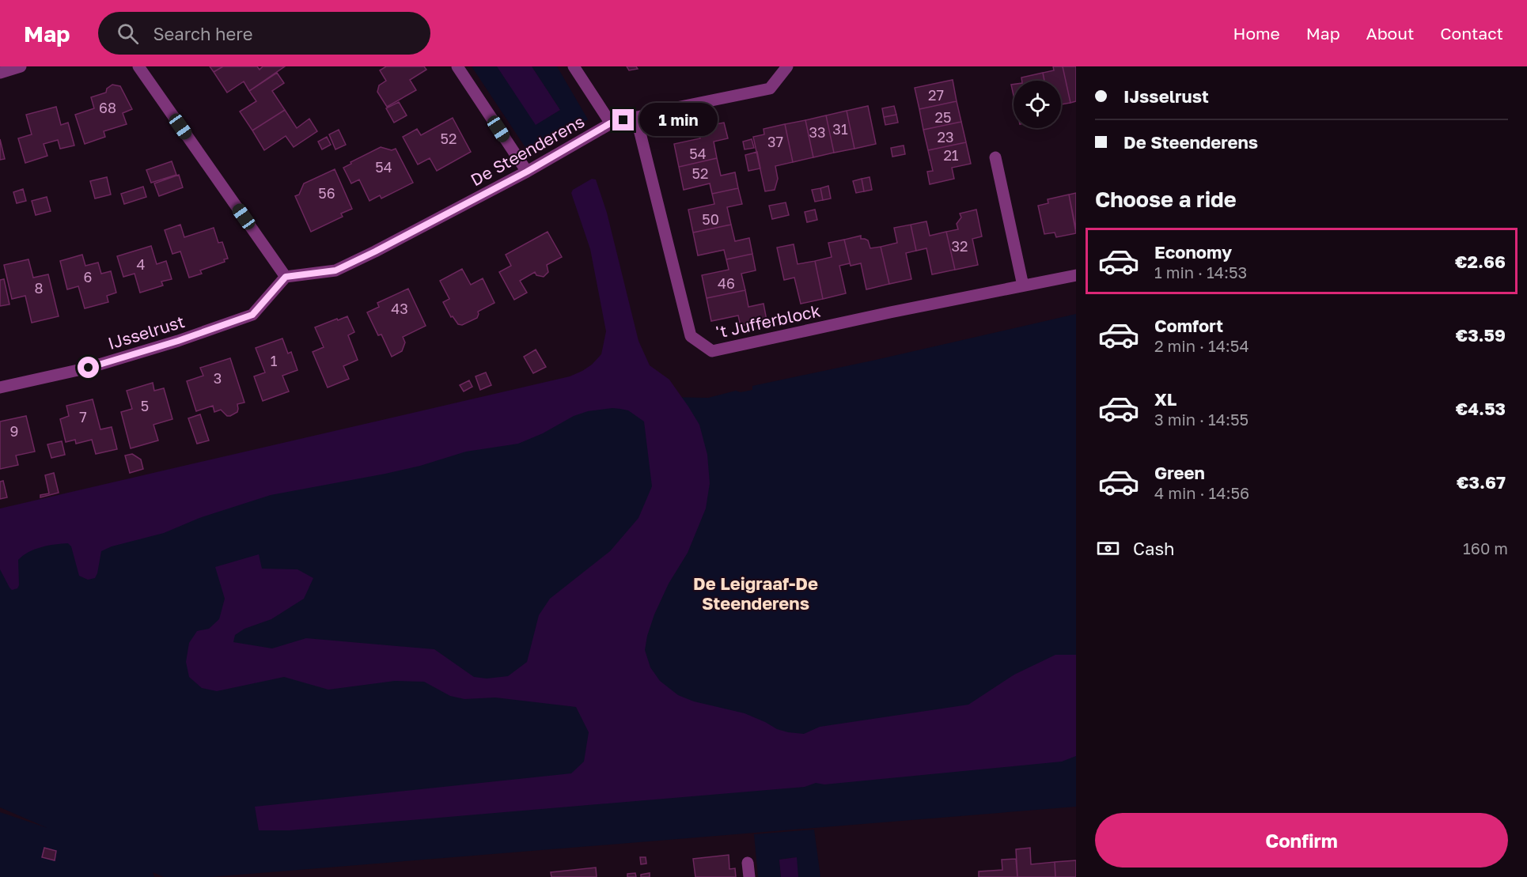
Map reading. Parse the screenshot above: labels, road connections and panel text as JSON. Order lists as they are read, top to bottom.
{
  "streets": {
    "street": ["De Steenderens", "'t Jufferblock", "IJsselrust"]
  },
  "crossings": [
    ["De Steenderens", "'t Jufferblock"],
    ["De Steenderens", "IJsselrust"]
  ],
  "districts": ["De Leigraaf-De Steenderens"],
  "house_numbers": [
    "27",
    "68",
    "25",
    "31",
    "33",
    "23",
    "52",
    "37",
    "54",
    "21",
    "54",
    "52",
    "56",
    "50",
    "32",
    "4",
    "6",
    "46",
    "8",
    "43",
    "1",
    "3",
    "5",
    "7",
    "9"
  ],
  "page": {
    "header": "Map",
    "search": "Search here",
    "nav": [
      "Home",
      "Map",
      "About",
      "Contact"
    ],
    "banner": ["IJsselrust", "De Steenderens"],
    "bubble": "1 min",
    "heading": "Choose a ride",
    "list": [
      {
        "name": "Economy",
        "note": "1 min · 14:53",
        "value": "€2.66"
      },
      {
        "name": "Comfort",
        "note": "2 min · 14:54",
        "value": "€3.59"
      },
      {
        "name": "XL",
        "note": "3 min · 14:55",
        "value": "€4.53"
      },
      {
        "name": "Green",
        "note": "4 min · 14:56",
        "value": "€3.67"
      }
    ],
    "pay": ["Cash", "160 m"],
    "buttons": "Confirm"
  }
}
